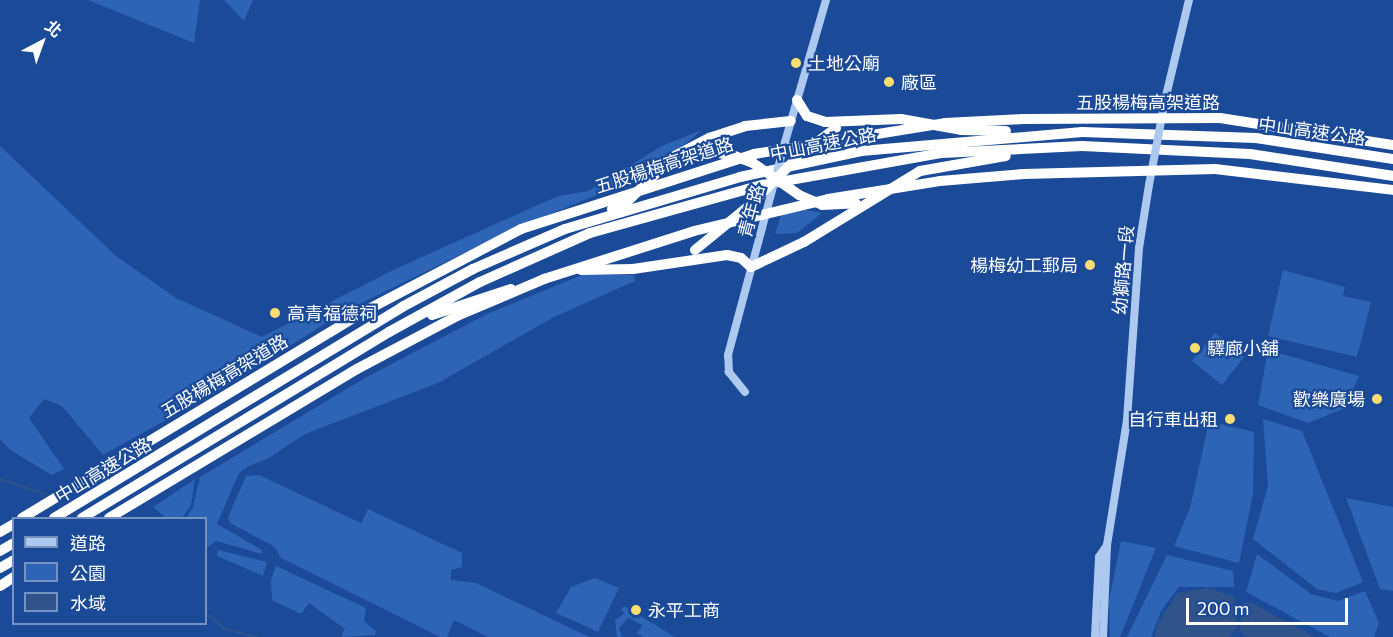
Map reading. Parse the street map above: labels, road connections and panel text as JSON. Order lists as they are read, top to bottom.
{
  "streets": {
    "highway": ["五股楊梅高架道路", "中山高速公路"],
    "street": ["青年路", "幼獅路一段"]
  },
  "places": [
    "土地公廟",
    "廠區",
    "楊梅幼工郵局",
    "高青福德祠",
    "驛廊小舖",
    "歡樂廣場",
    "自行車出租",
    "永平工商"
  ],
  "legend": ["道路", "公園", "水域"],
  "scale_bar": "200 m",
  "north": "top right"
}
